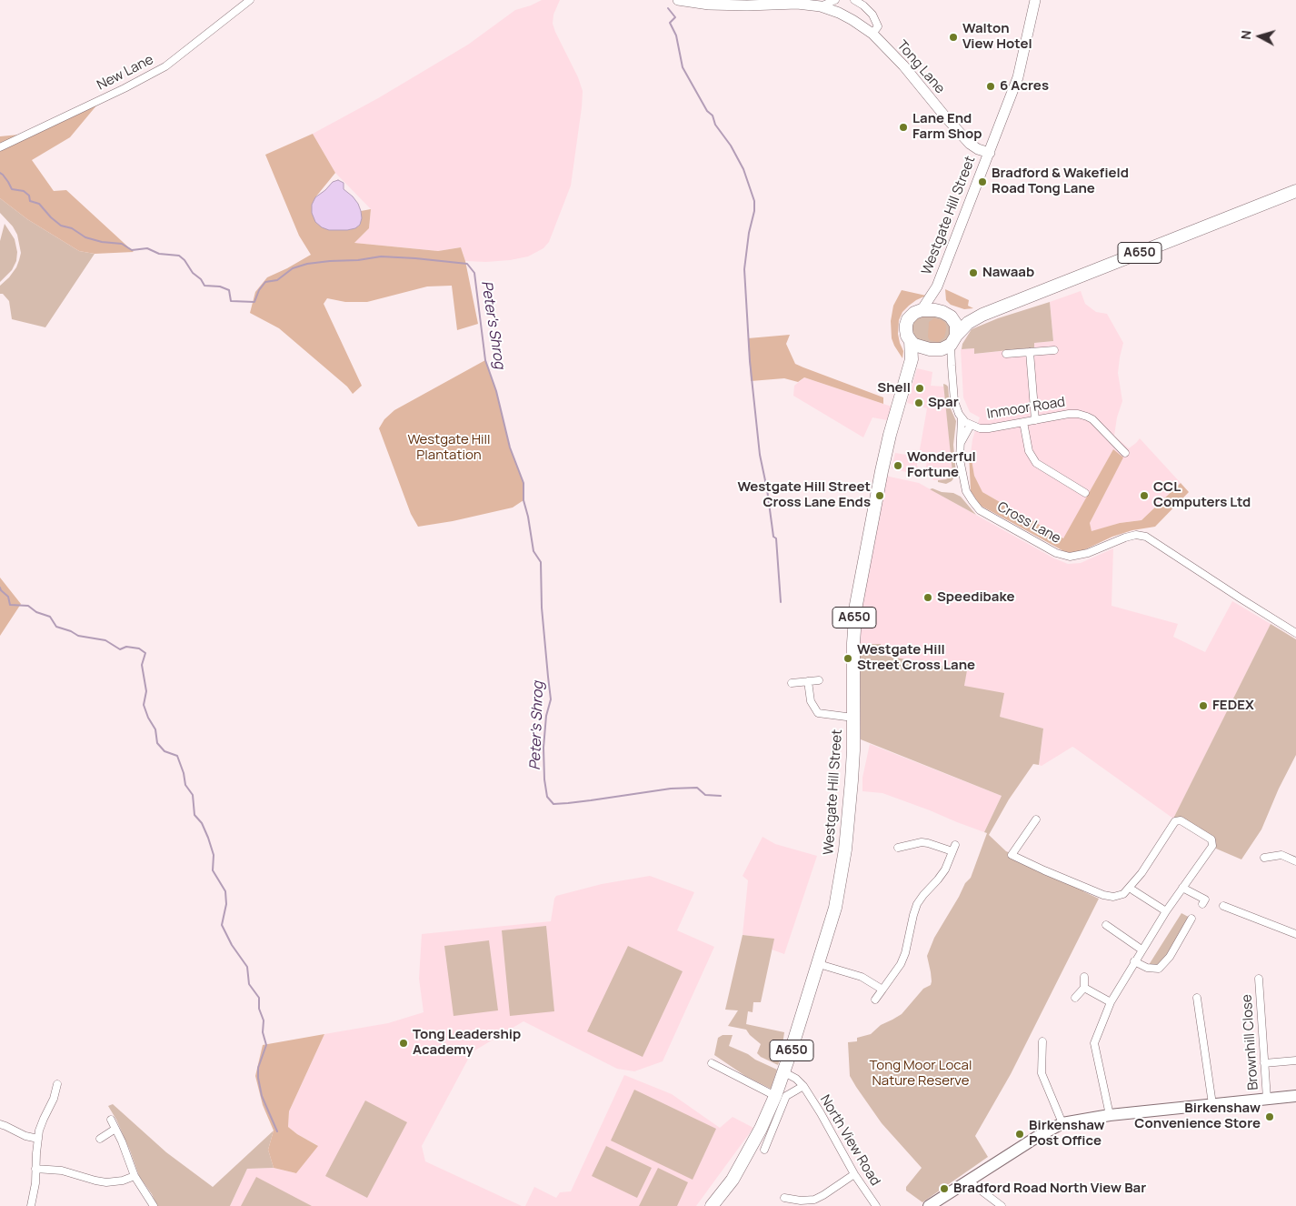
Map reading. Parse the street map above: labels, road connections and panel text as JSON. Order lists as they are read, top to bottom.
{
  "streets": {
    "highway": ["Westgate Hill Street", "A650"],
    "street": [
      "Tong Lane",
      "New Lane",
      "Inmoor Road",
      "Cross Lane",
      "Brownhill Close",
      "North View Road"
    ]
  },
  "crossings": [
    ["Tong Lane", "Westgate Hill Street"],
    ["Westgate Hill Street", "A650"],
    ["Westgate Hill Street", "Cross Lane"],
    ["Westgate Hill Street", "North View Road"],
    ["A650", "Cross Lane"],
    ["Inmoor Road", "Cross Lane"]
  ],
  "water": ["Peter's Shrog"],
  "parks": ["Westgate Hill Plantation", "Tong Moor Local Nature Reserve"],
  "places": [
    "Walton View Hotel",
    "6 Acres",
    "Lane End Farm Shop",
    "Bradford & Wakefield Road Tong Lane",
    "Nawaab",
    "Shell",
    "Spar",
    "Wonderful Fortune",
    "Westgate Hill Street Cross Lane Ends",
    "CCL Computers Ltd",
    "Speedibake",
    "Westgate Hill Street Cross Lane",
    "FEDEX",
    "Tong Leadership Academy",
    "Birkenshaw Convenience Store",
    "Birkenshaw Post Office",
    "Bradford Road North View Bar"
  ],
  "north": "left"
}
